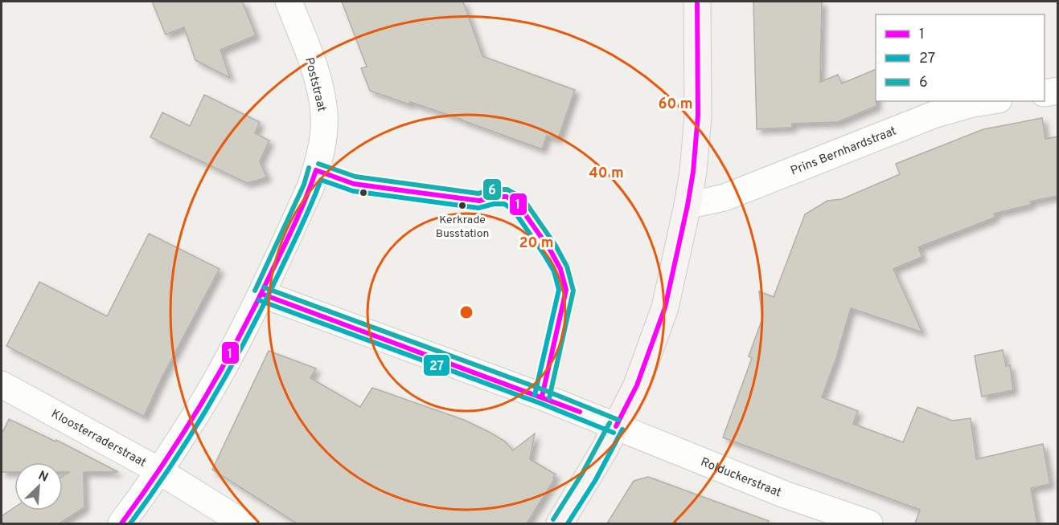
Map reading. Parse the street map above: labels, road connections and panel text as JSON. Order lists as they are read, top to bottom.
{
  "streets": {
    "street": [
      "Poststraat",
      "Prins Bernhardstraat",
      "Kloosterraderstraat",
      "Rolduckerstraat"
    ]
  },
  "crossings": [
    ["Poststraat", "Kloosterraderstraat"],
    ["Poststraat", "Rolduckerstraat"]
  ],
  "places": ["Kerkrade Busstation"],
  "lines": ["transit line 1", "transit line 6", "transit line 27"],
  "legend": ["1", "27", "6"],
  "north": "top right",
  "rings": ["60 m", "40 m", "20 m"]
}
